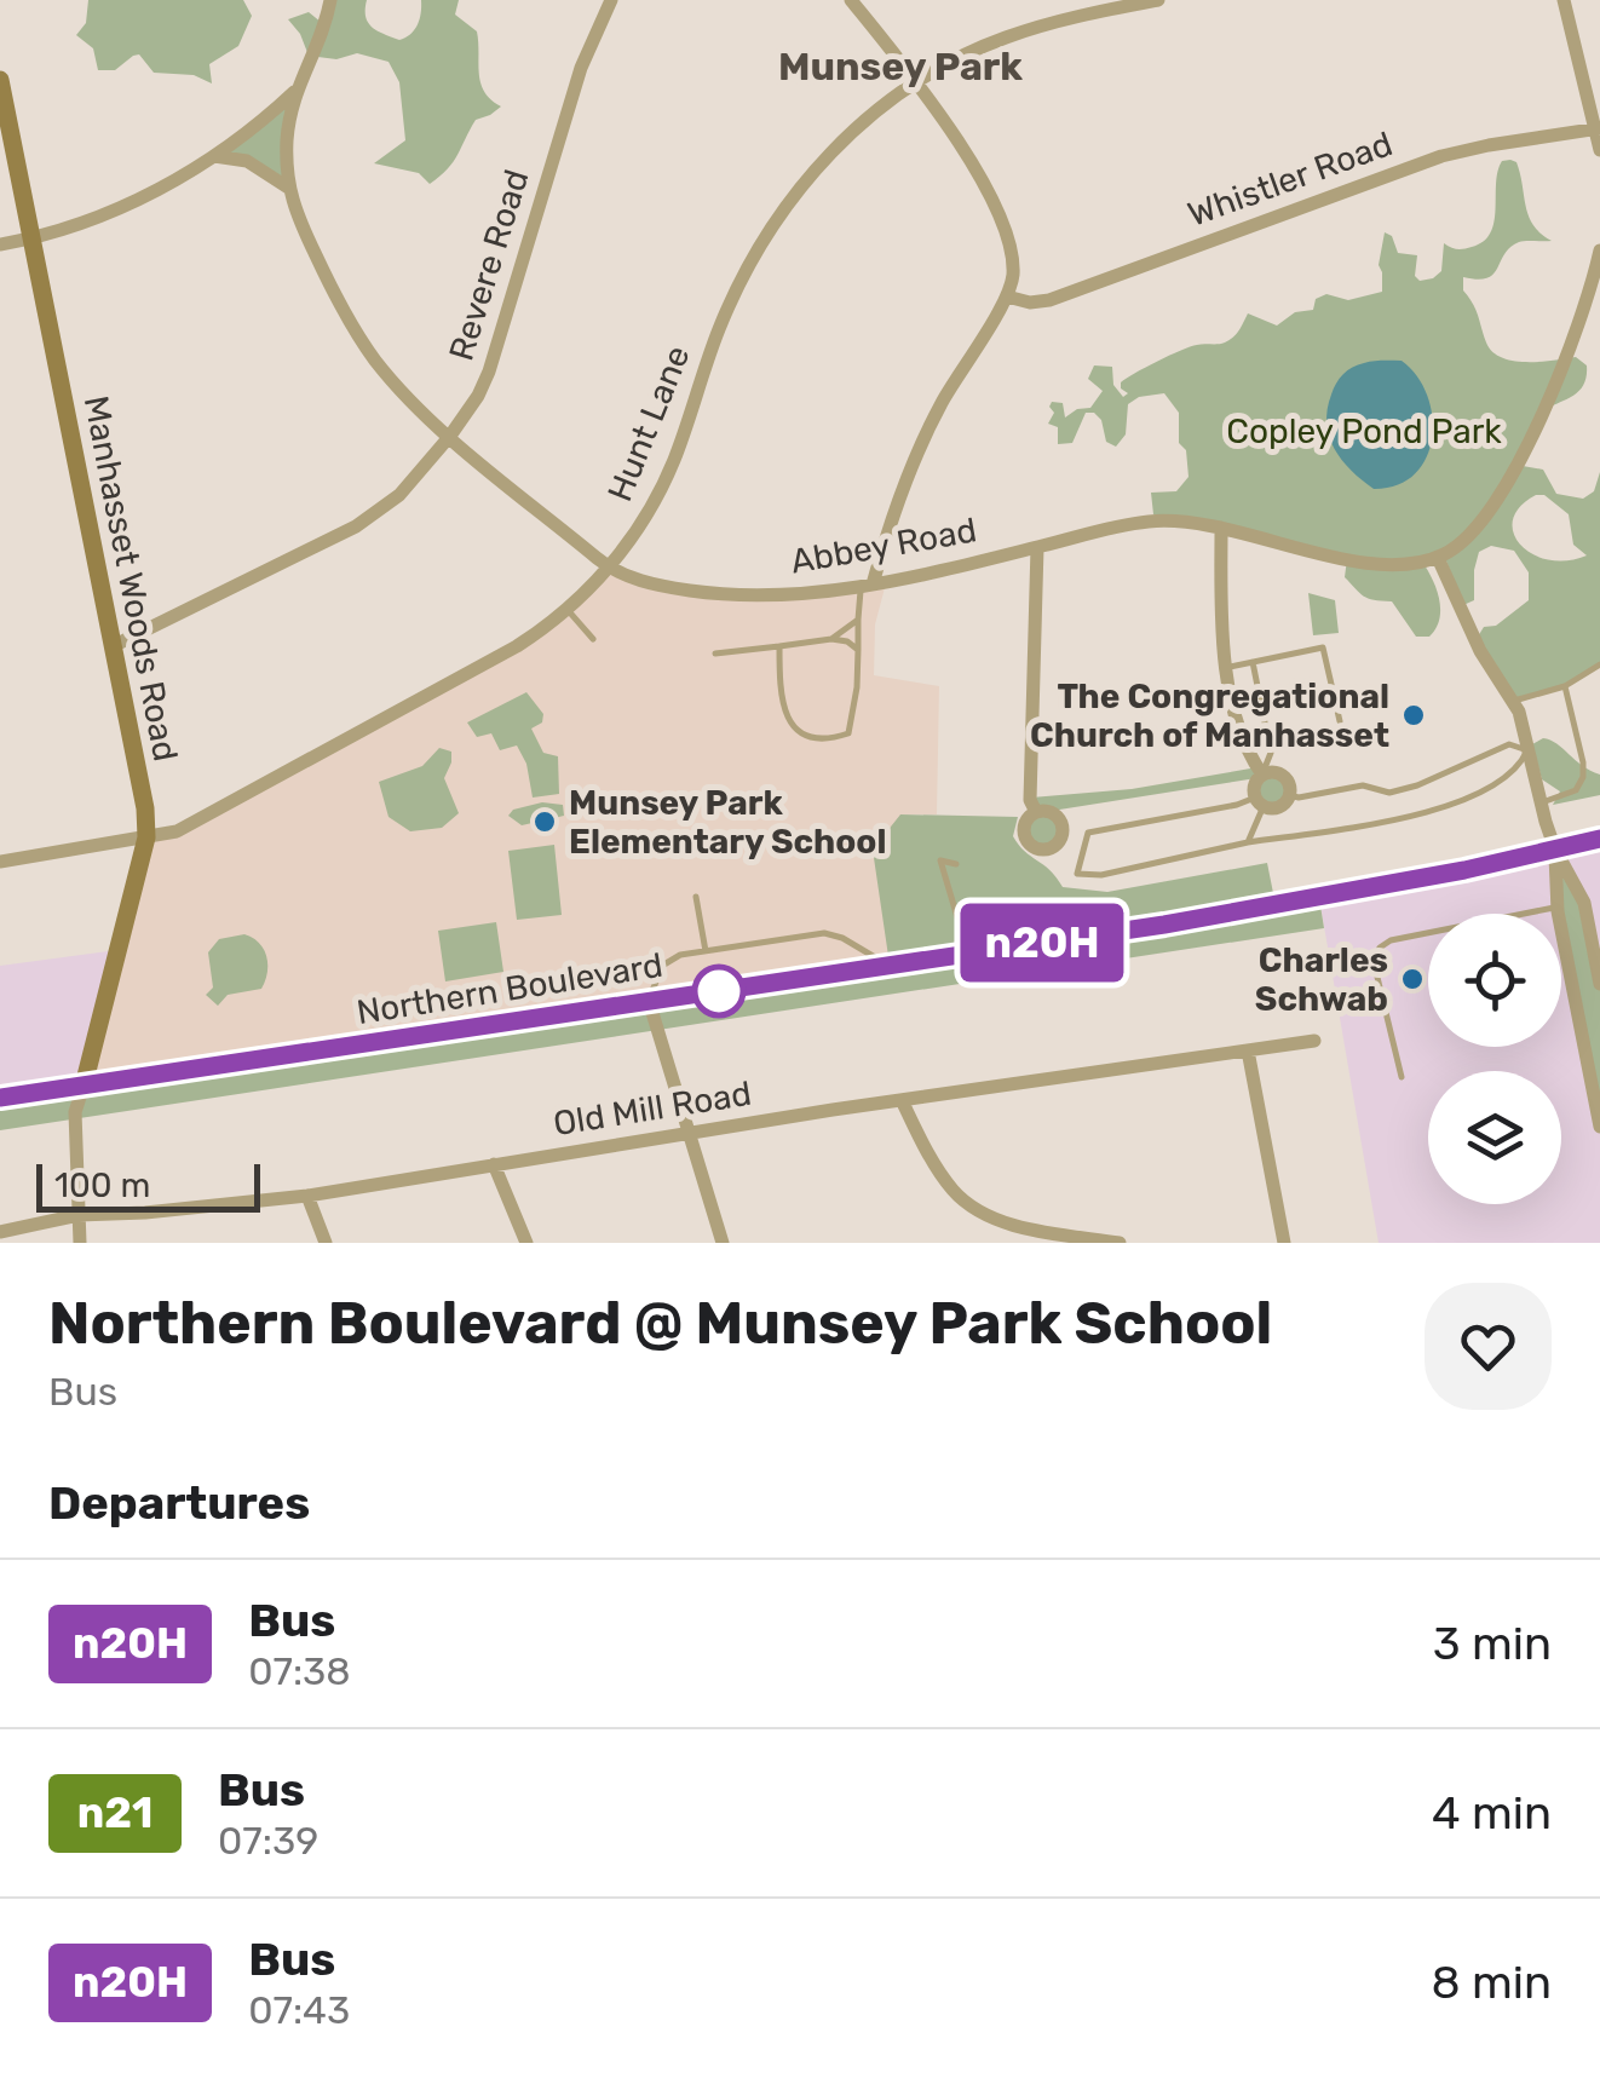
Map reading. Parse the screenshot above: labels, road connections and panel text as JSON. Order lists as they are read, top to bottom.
{
  "streets": {
    "main road": ["Northern Boulevard"],
    "street": [
      "Whistler Road",
      "Revere Road",
      "Hunt Lane",
      "Abbey Road",
      "Manhasset Woods Road",
      "Old Mill Road"
    ]
  },
  "crossings": [
    ["Revere Road", "Abbey Road"],
    ["Revere Road", "Manhasset Woods Road"],
    ["Hunt Lane", "Abbey Road"],
    ["Hunt Lane", "Manhasset Woods Road"],
    ["Manhasset Woods Road", "Northern Boulevard"]
  ],
  "districts": ["Munsey Park"],
  "parks": ["Copley Pond Park"],
  "places": ["The Congregational Church of Manhasset", "Munsey Park Elementary School", "Charles Schwab"],
  "lines": ["bus line n20H"],
  "scale_bar": "100 m",
  "page": {
    "on_map": "n20H",
    "scale": "100 m",
    "heading": [
      ["Northern Boulevard @ Munsey Park School", "Bus"],
      "Departures"
    ],
    "list": [
      {
        "mark": "n20H",
        "name": "Bus",
        "note": "07:38",
        "value": "3 min"
      },
      {
        "mark": "n21",
        "name": "Bus",
        "note": "07:39",
        "value": "4 min"
      },
      {
        "mark": "n20H",
        "name": "Bus",
        "note": "07:43",
        "value": "8 min"
      }
    ]
  }
}
